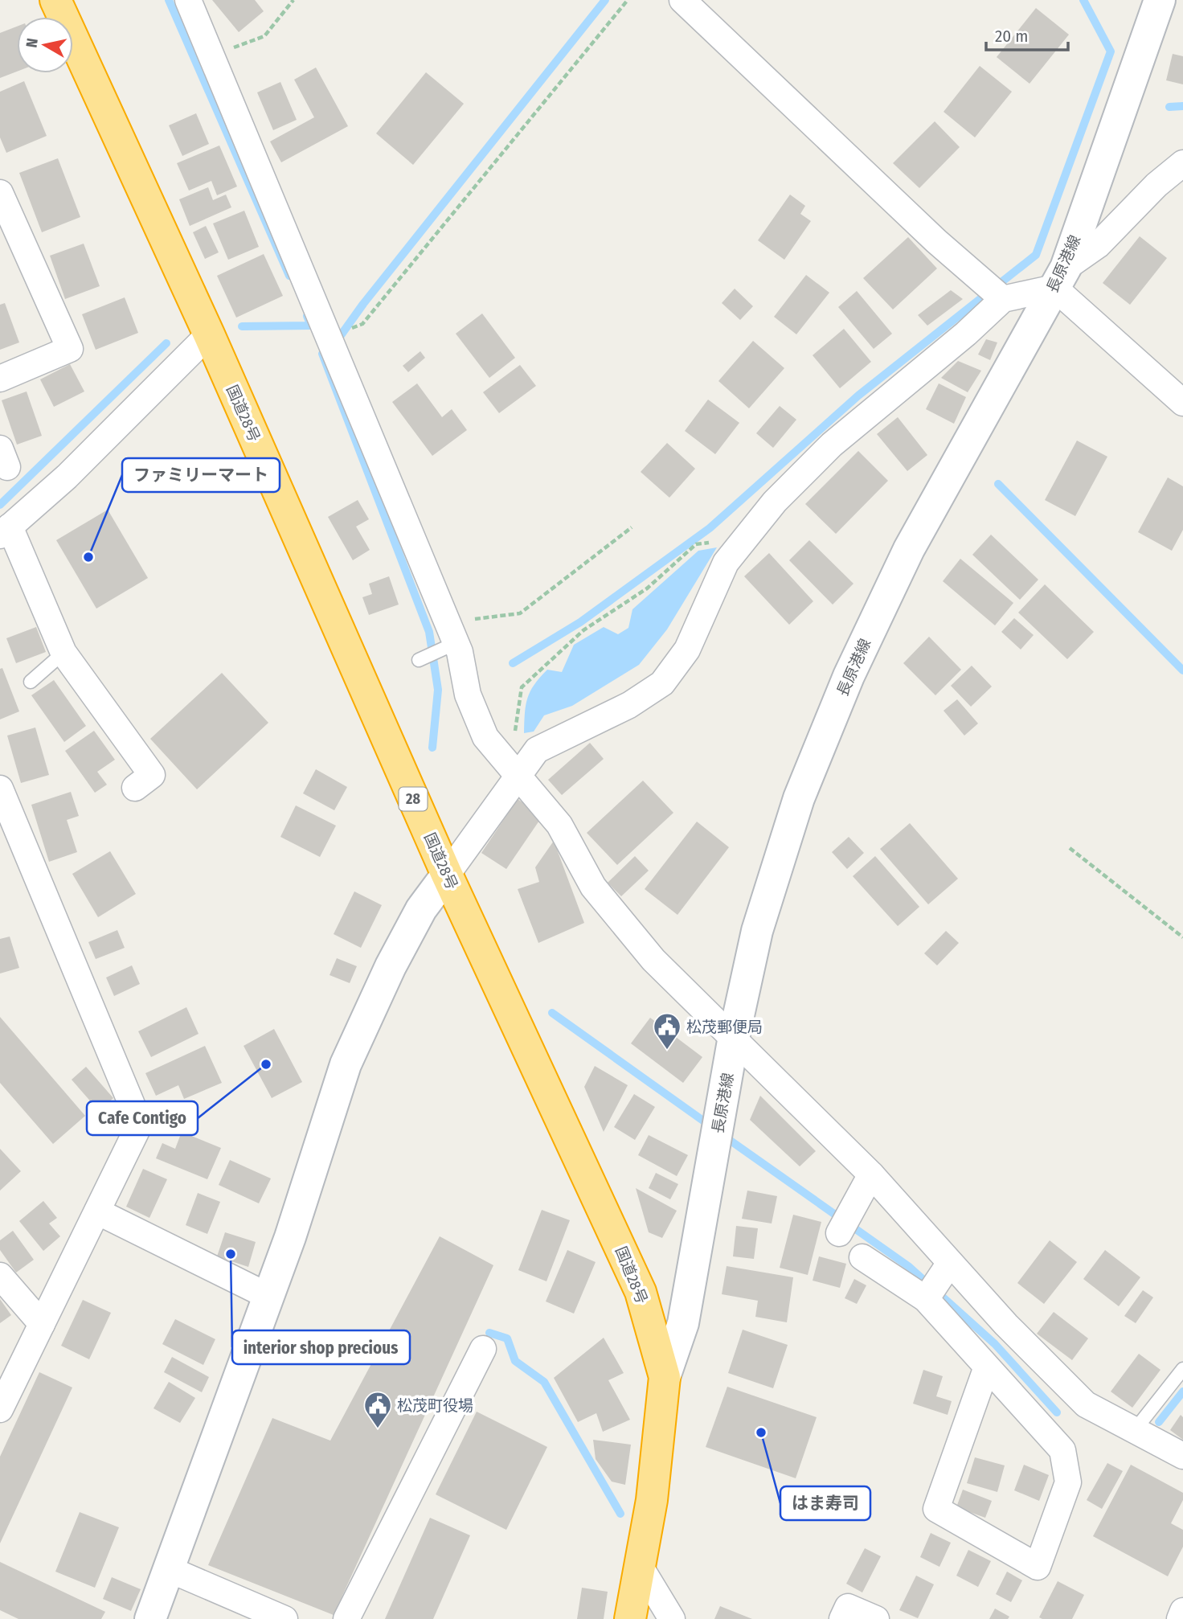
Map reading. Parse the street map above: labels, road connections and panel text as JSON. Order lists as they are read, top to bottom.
{
  "streets": {
    "highway": ["国道28号", "28"],
    "main road": ["長原港線"]
  },
  "crossings": [
    ["長原港線", "国道28号"]
  ],
  "places": {
    "other": [
      "ファミリーマート",
      "Cafe Contigo",
      "interior shop precious",
      "はま寿司"
    ],
    "public building": ["松茂郵便局", "松茂町役場"]
  },
  "scale_bar": "20 m",
  "north": "left"
}
